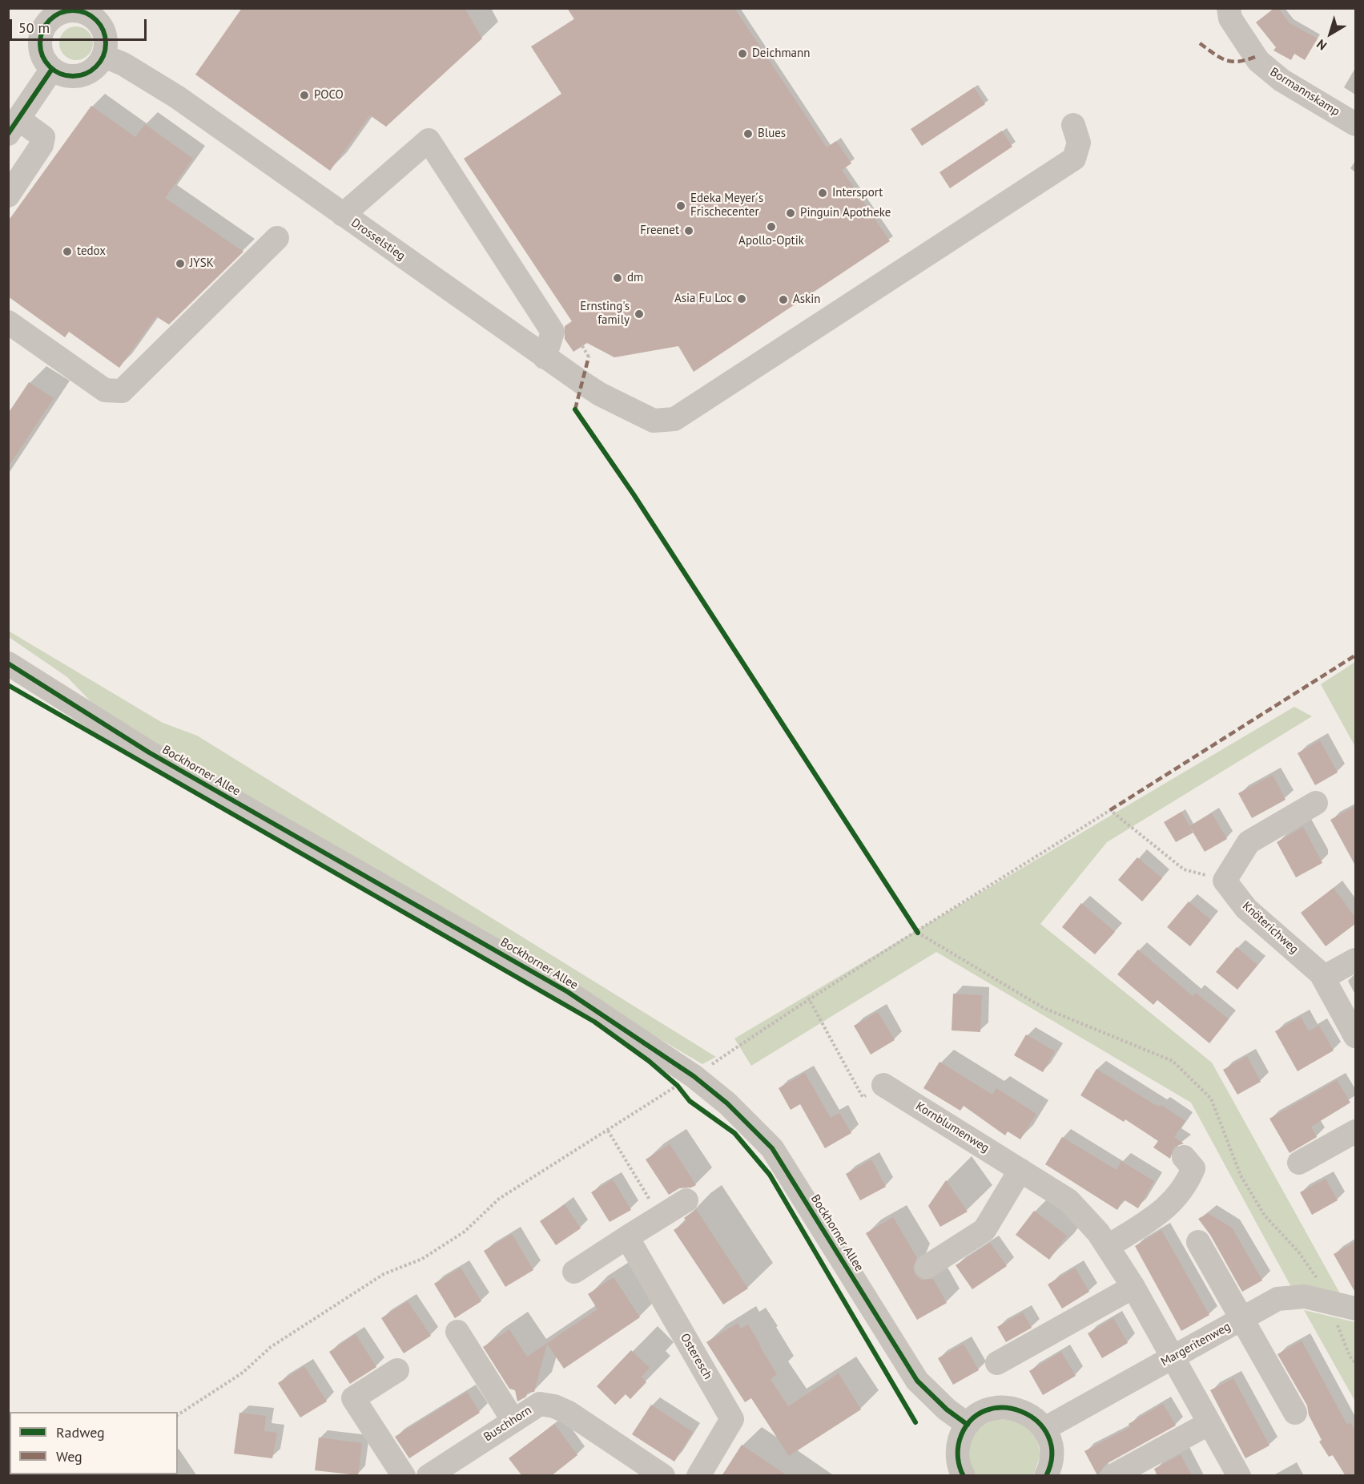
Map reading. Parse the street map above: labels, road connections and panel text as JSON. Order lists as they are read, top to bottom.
{
  "streets": {
    "street": [
      "Bormannskamp",
      "Drosselstieg",
      "Bockhorner Allee",
      "Knöterichweg",
      "Kornblumenweg",
      "Margeritenweg",
      "Osteresch",
      "Buschhorn"
    ]
  },
  "crossings": [
    ["Kornblumenweg", "Margeritenweg"]
  ],
  "places": [
    "Deichmann",
    "POCO",
    "Blues",
    "Intersport",
    "Edeka Meyer´s Frischecenter",
    "Pinguin Apotheke",
    "Apollo-Optik",
    "Freenet",
    "tedox",
    "JYSK",
    "dm",
    "Asia Fu Loc",
    "Askin",
    "Ernsting's family"
  ],
  "legend": ["Radweg", "Weg"],
  "scale_bar": "50 m",
  "north": "bottom left"
}
